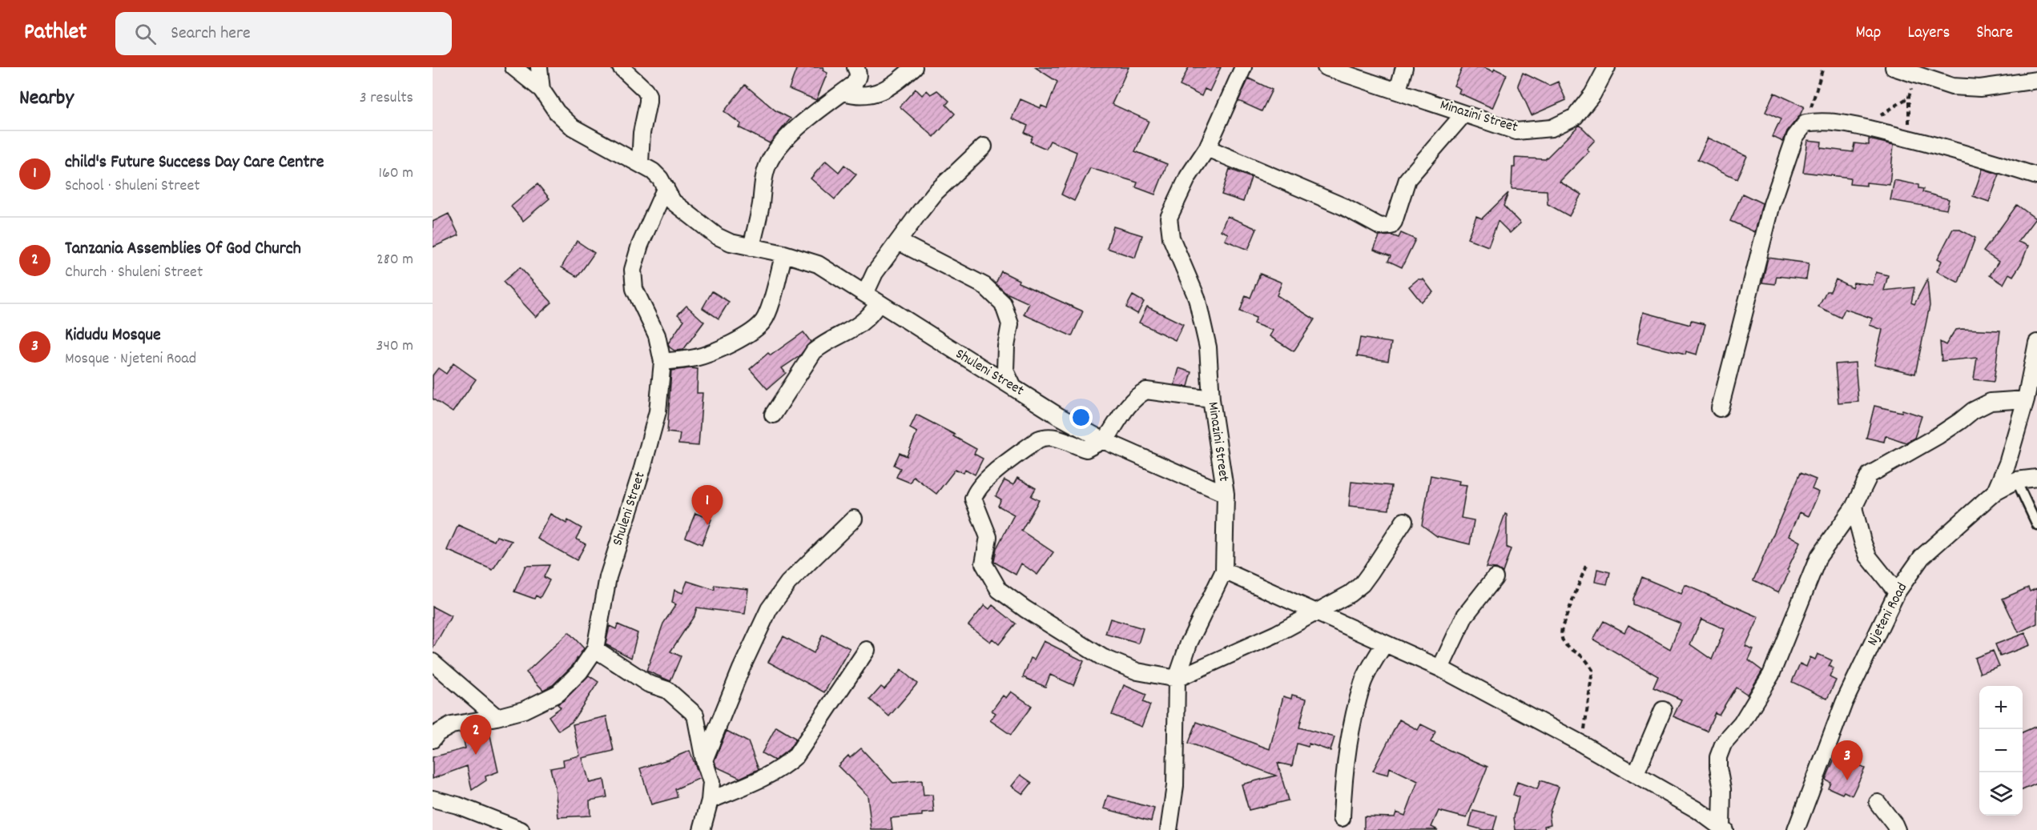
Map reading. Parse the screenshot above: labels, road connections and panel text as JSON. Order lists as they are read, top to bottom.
{
  "streets": {
    "street": ["Minazini Street", "Shuleni Street", "Njeteni Road"]
  },
  "crossings": [
    ["Minazini Street", "Shuleni Street"]
  ],
  "page": {
    "header": "Pathlet",
    "search": "Search here",
    "nav": ["Map", "Layers", "Share"],
    "heading": ["Nearby", "3 results"],
    "list": [
      {
        "mark": "1",
        "name": "child's Future Success Day Care Centre",
        "note": "School · Shuleni Street",
        "value": "160 m"
      },
      {
        "mark": "2",
        "name": "Tanzania Assemblies Of God Church",
        "note": "Church · Shuleni Street",
        "value": "280 m"
      },
      {
        "mark": "3",
        "name": "Kidudu Mosque",
        "note": "Mosque · Njeteni Road",
        "value": "340 m"
      }
    ],
    "pins": ["1", "2", "3"],
    "map_buttons": ["+", "−"]
  }
}
